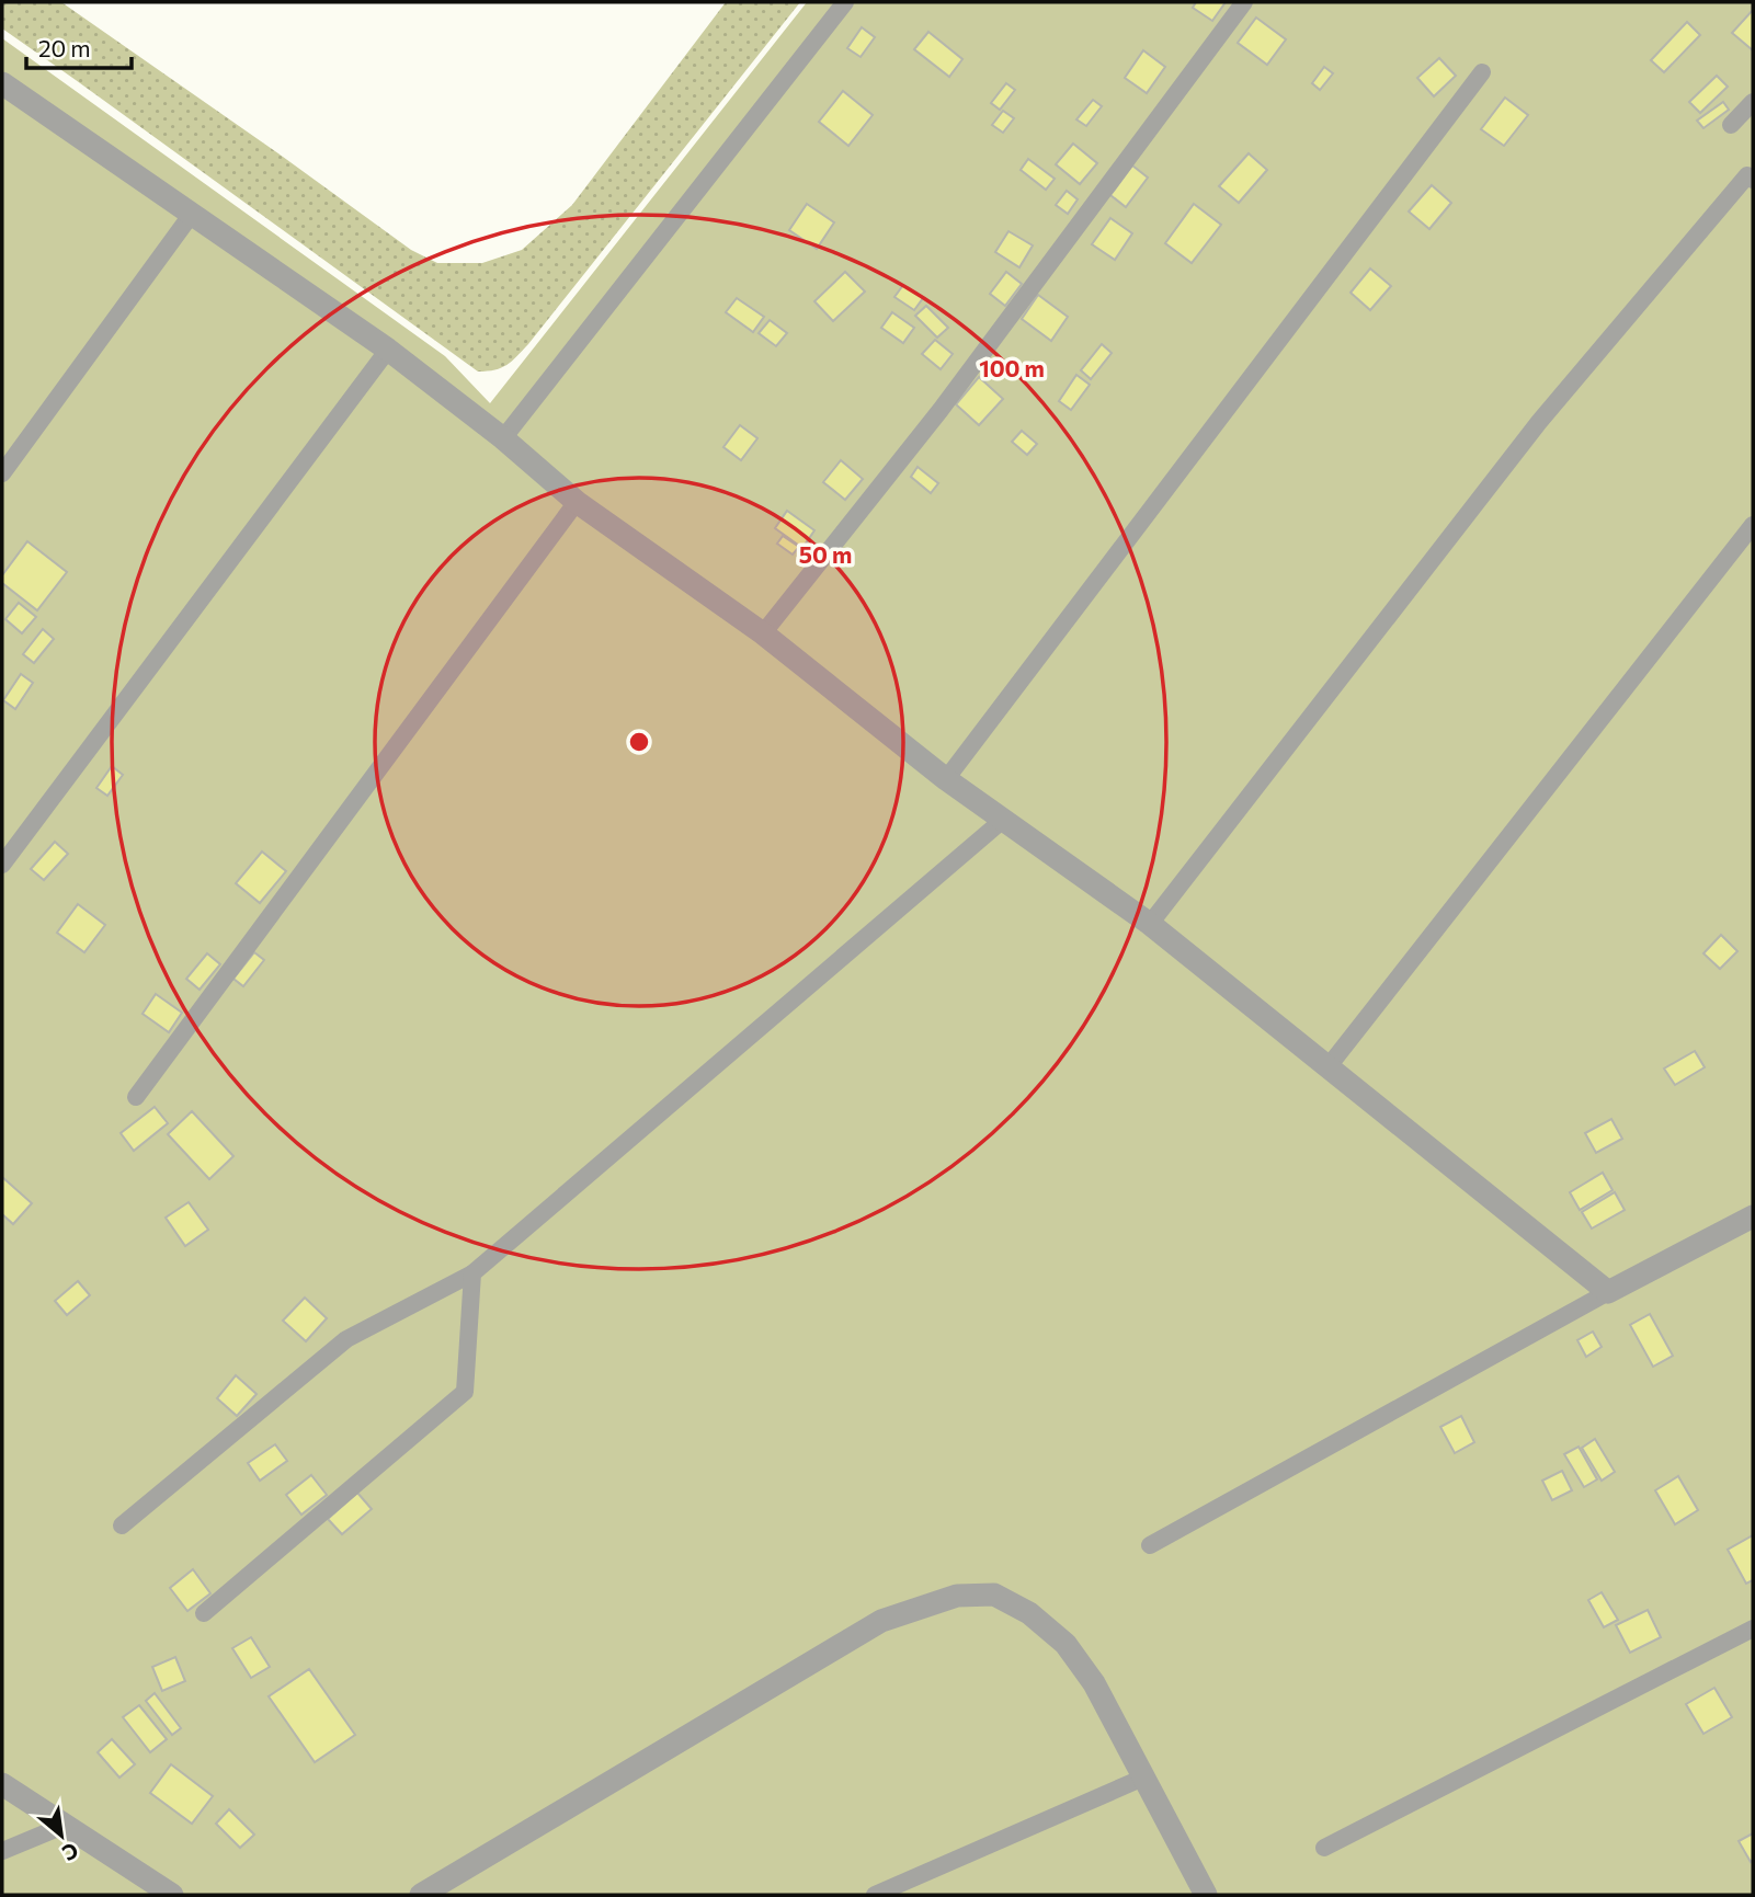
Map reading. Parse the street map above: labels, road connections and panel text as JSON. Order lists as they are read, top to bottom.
{
  "scale_bar": "20 m",
  "north": "bottom right",
  "rings": ["100 m", "50 m"]
}
